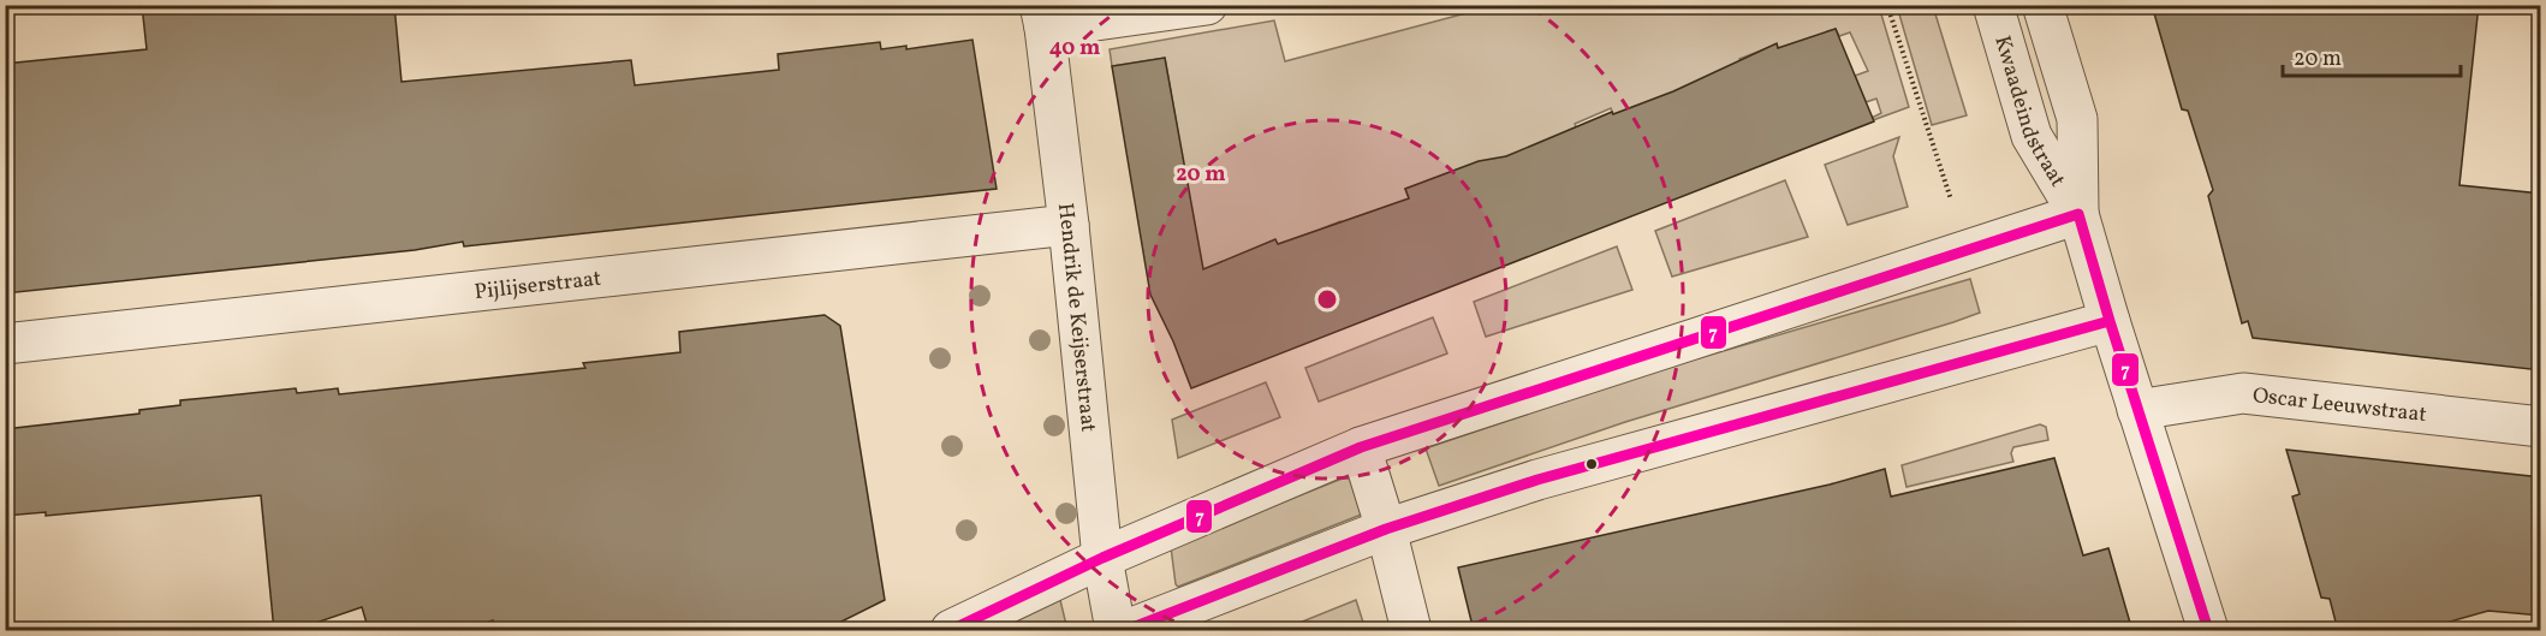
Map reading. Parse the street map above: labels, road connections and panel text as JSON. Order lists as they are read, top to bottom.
{
  "streets": {
    "street": [
      "Kwaadeindstraat",
      "Pijlijserstraat",
      "Hendrik de Keijserstraat",
      "Oscar Leeuwstraat"
    ]
  },
  "crossings": [
    ["Kwaadeindstraat", "Oscar Leeuwstraat"],
    ["Pijlijserstraat", "Hendrik de Keijserstraat"]
  ],
  "lines": ["transit line 7"],
  "scale_bar": "20 m",
  "rings": ["40 m", "20 m"]
}
